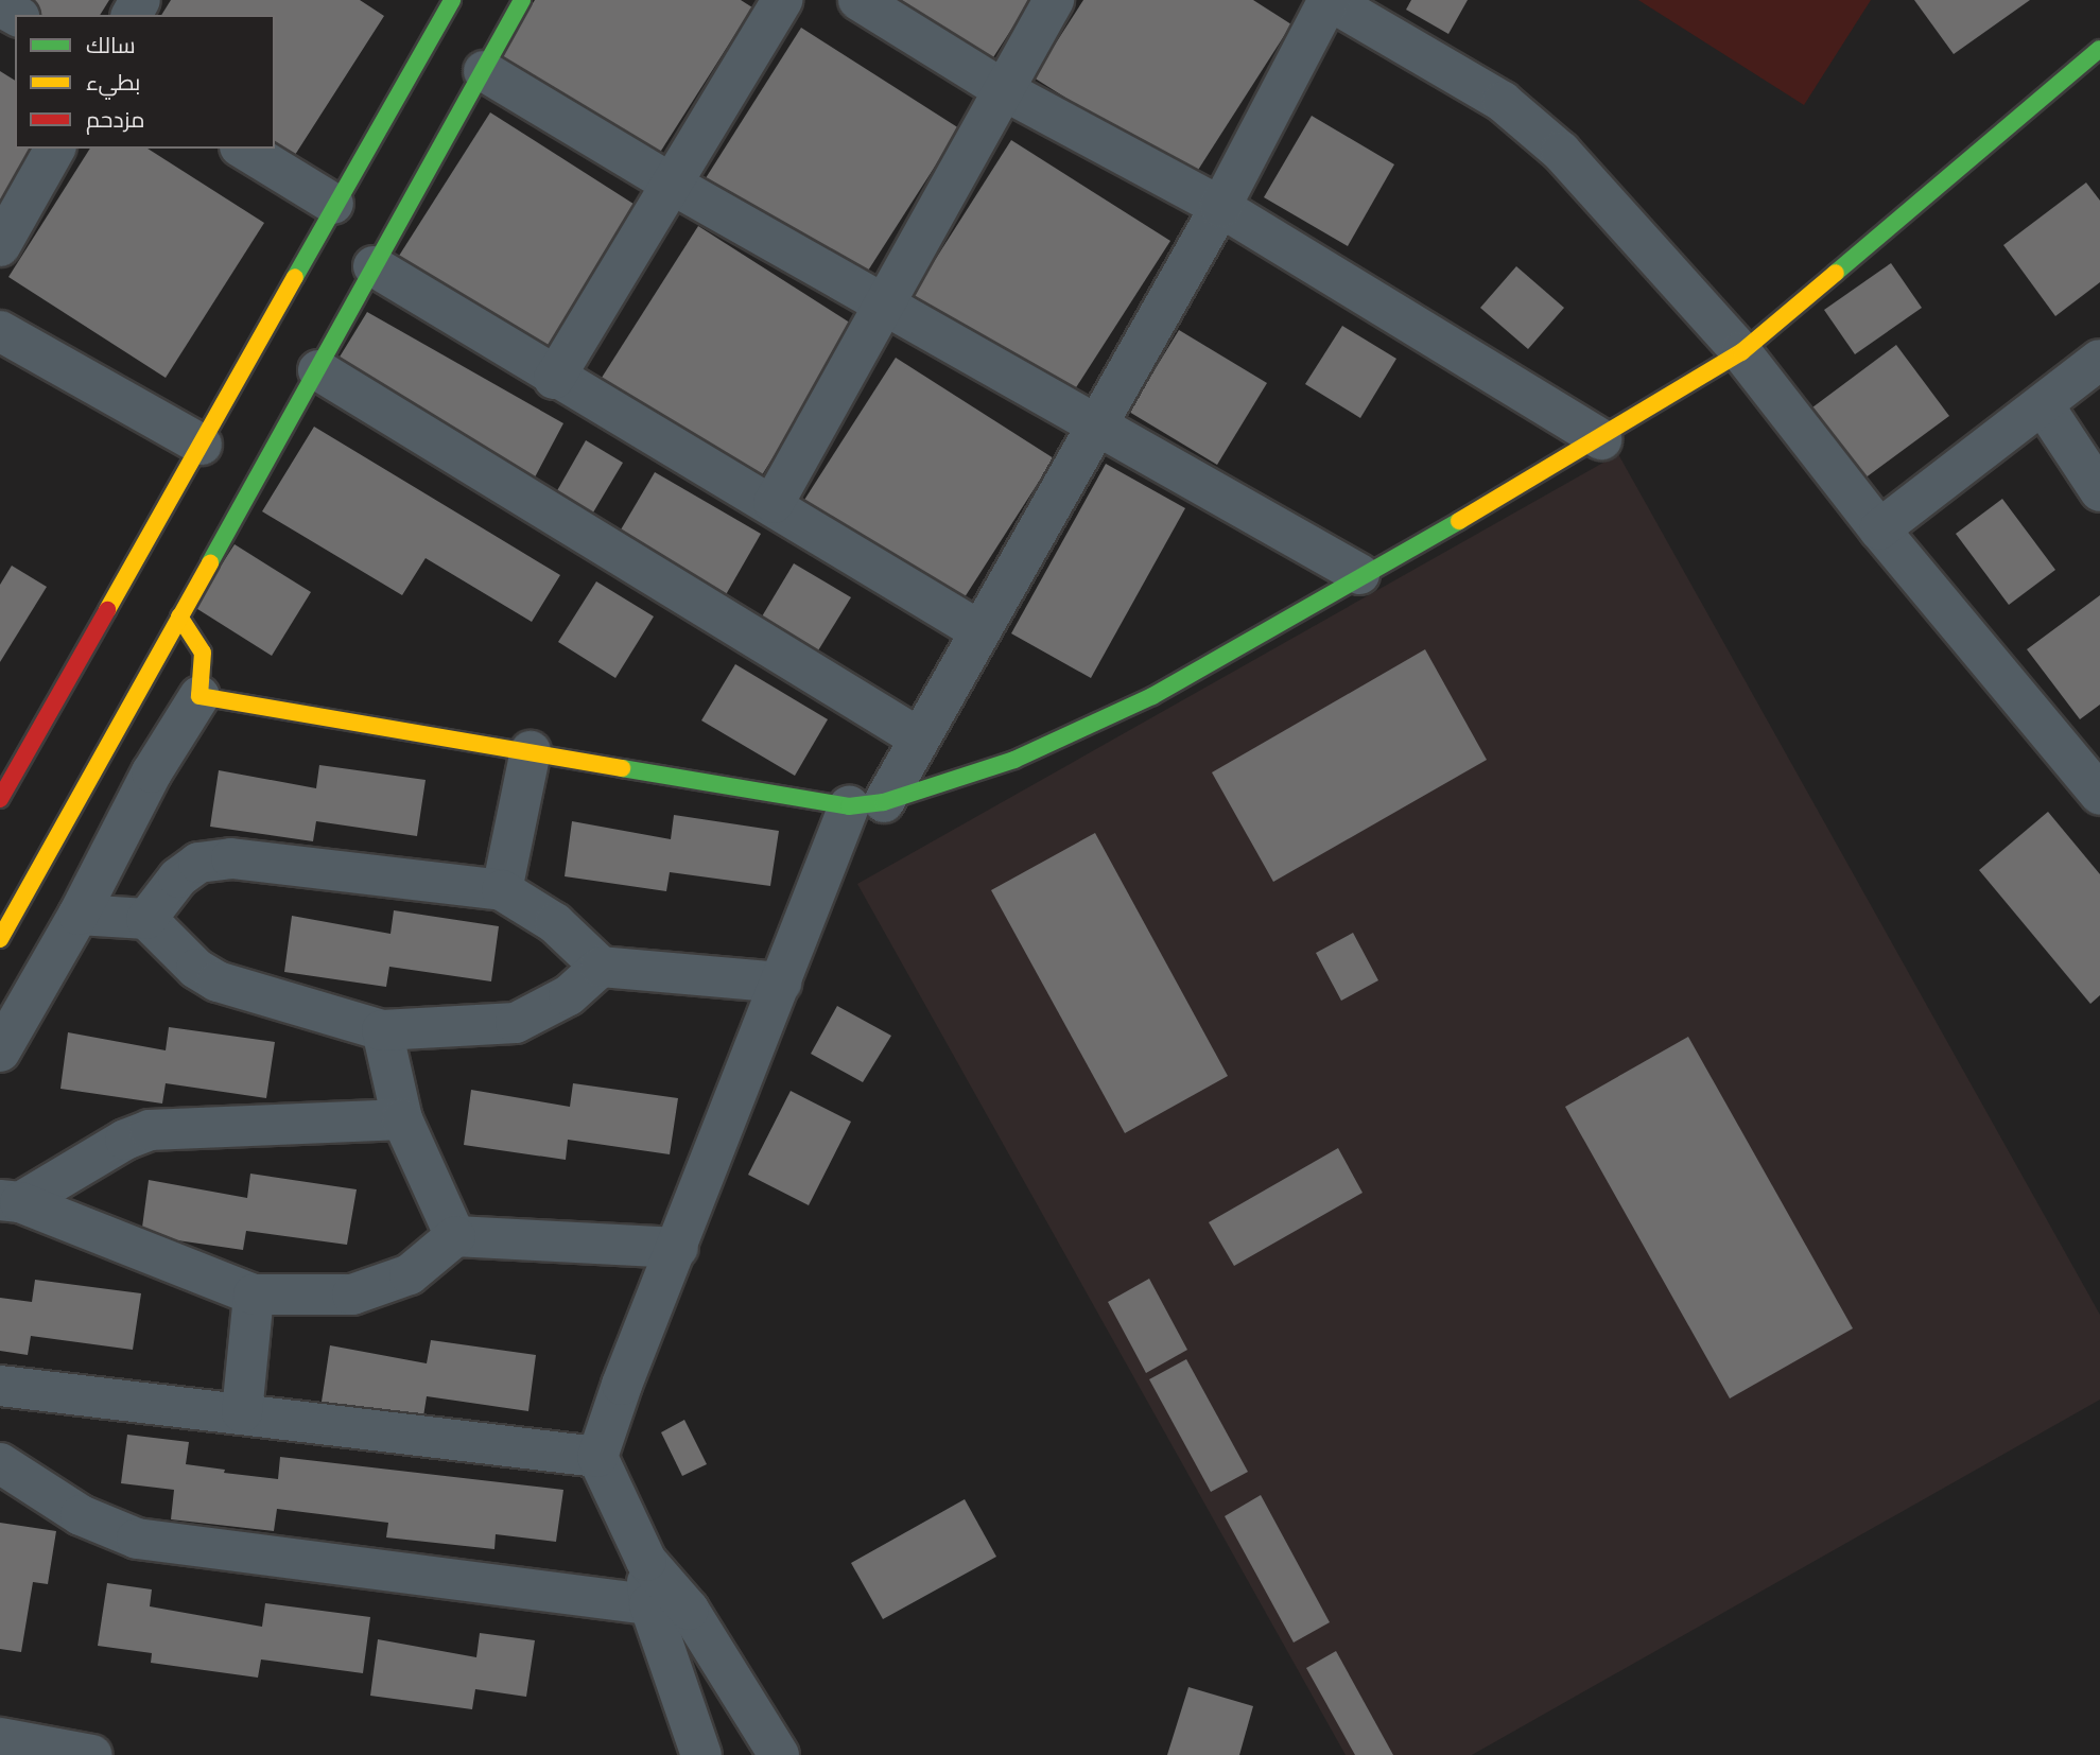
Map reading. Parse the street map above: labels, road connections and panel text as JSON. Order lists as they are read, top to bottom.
{
  "legend": ["سالك", "بطيء", "مزدحم"]
}
